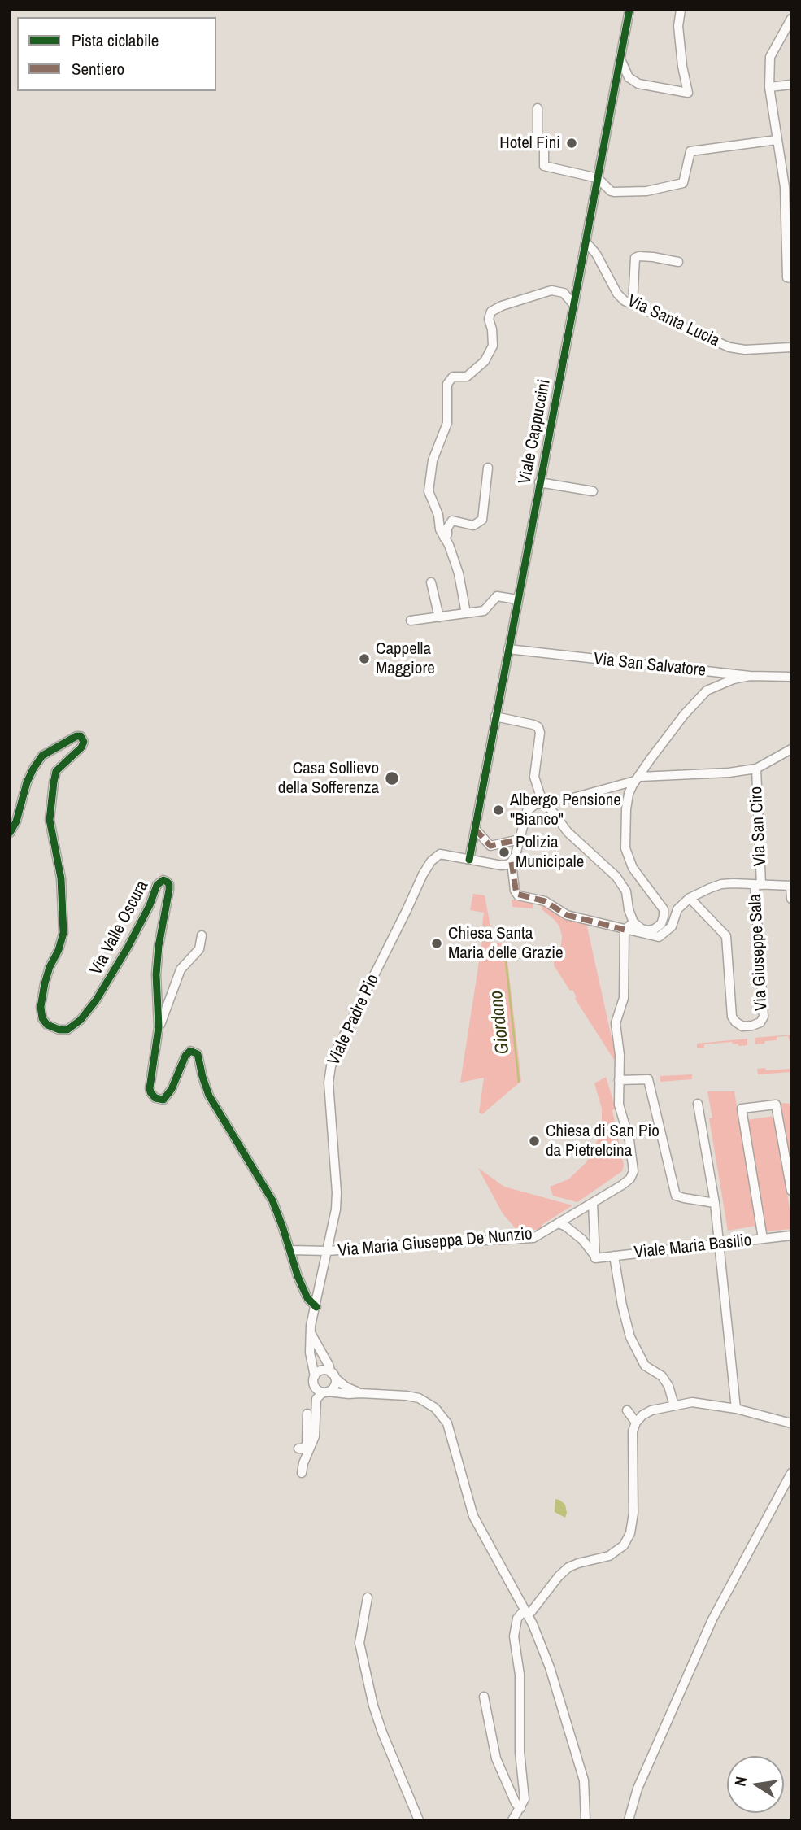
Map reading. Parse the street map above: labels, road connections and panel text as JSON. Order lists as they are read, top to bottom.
{
  "streets": {
    "street": [
      "Via Santa Lucia",
      "Viale Cappuccini",
      "Via San Salvatore",
      "Via San Ciro",
      "Via Valle Oscura",
      "Via Giuseppe Sala",
      "Viale Padre Pio",
      "Via Maria Giuseppa De Nunzio",
      "Viale Maria Basilio"
    ]
  },
  "crossings": [
    ["Via Santa Lucia", "Viale Cappuccini"],
    ["Viale Cappuccini", "Via San Salvatore"],
    ["Viale Cappuccini", "Viale Padre Pio"],
    ["Via San Ciro", "Via Giuseppe Sala"],
    ["Via Valle Oscura", "Viale Padre Pio"],
    ["Via Valle Oscura", "Via Maria Giuseppa De Nunzio"],
    ["Viale Padre Pio", "Via Maria Giuseppa De Nunzio"]
  ],
  "water": ["Giordano"],
  "places": [
    "Hotel Fini",
    "Cappella Maggiore",
    "Casa Sollievo della Sofferenza",
    "Albergo Pensione \"Bianco\"",
    "Polizia Municipale",
    "Chiesa Santa Maria delle Grazie",
    "Chiesa di San Pio da Pietrelcina"
  ],
  "legend": ["Pista ciclabile", "Sentiero"],
  "north": "left"
}
